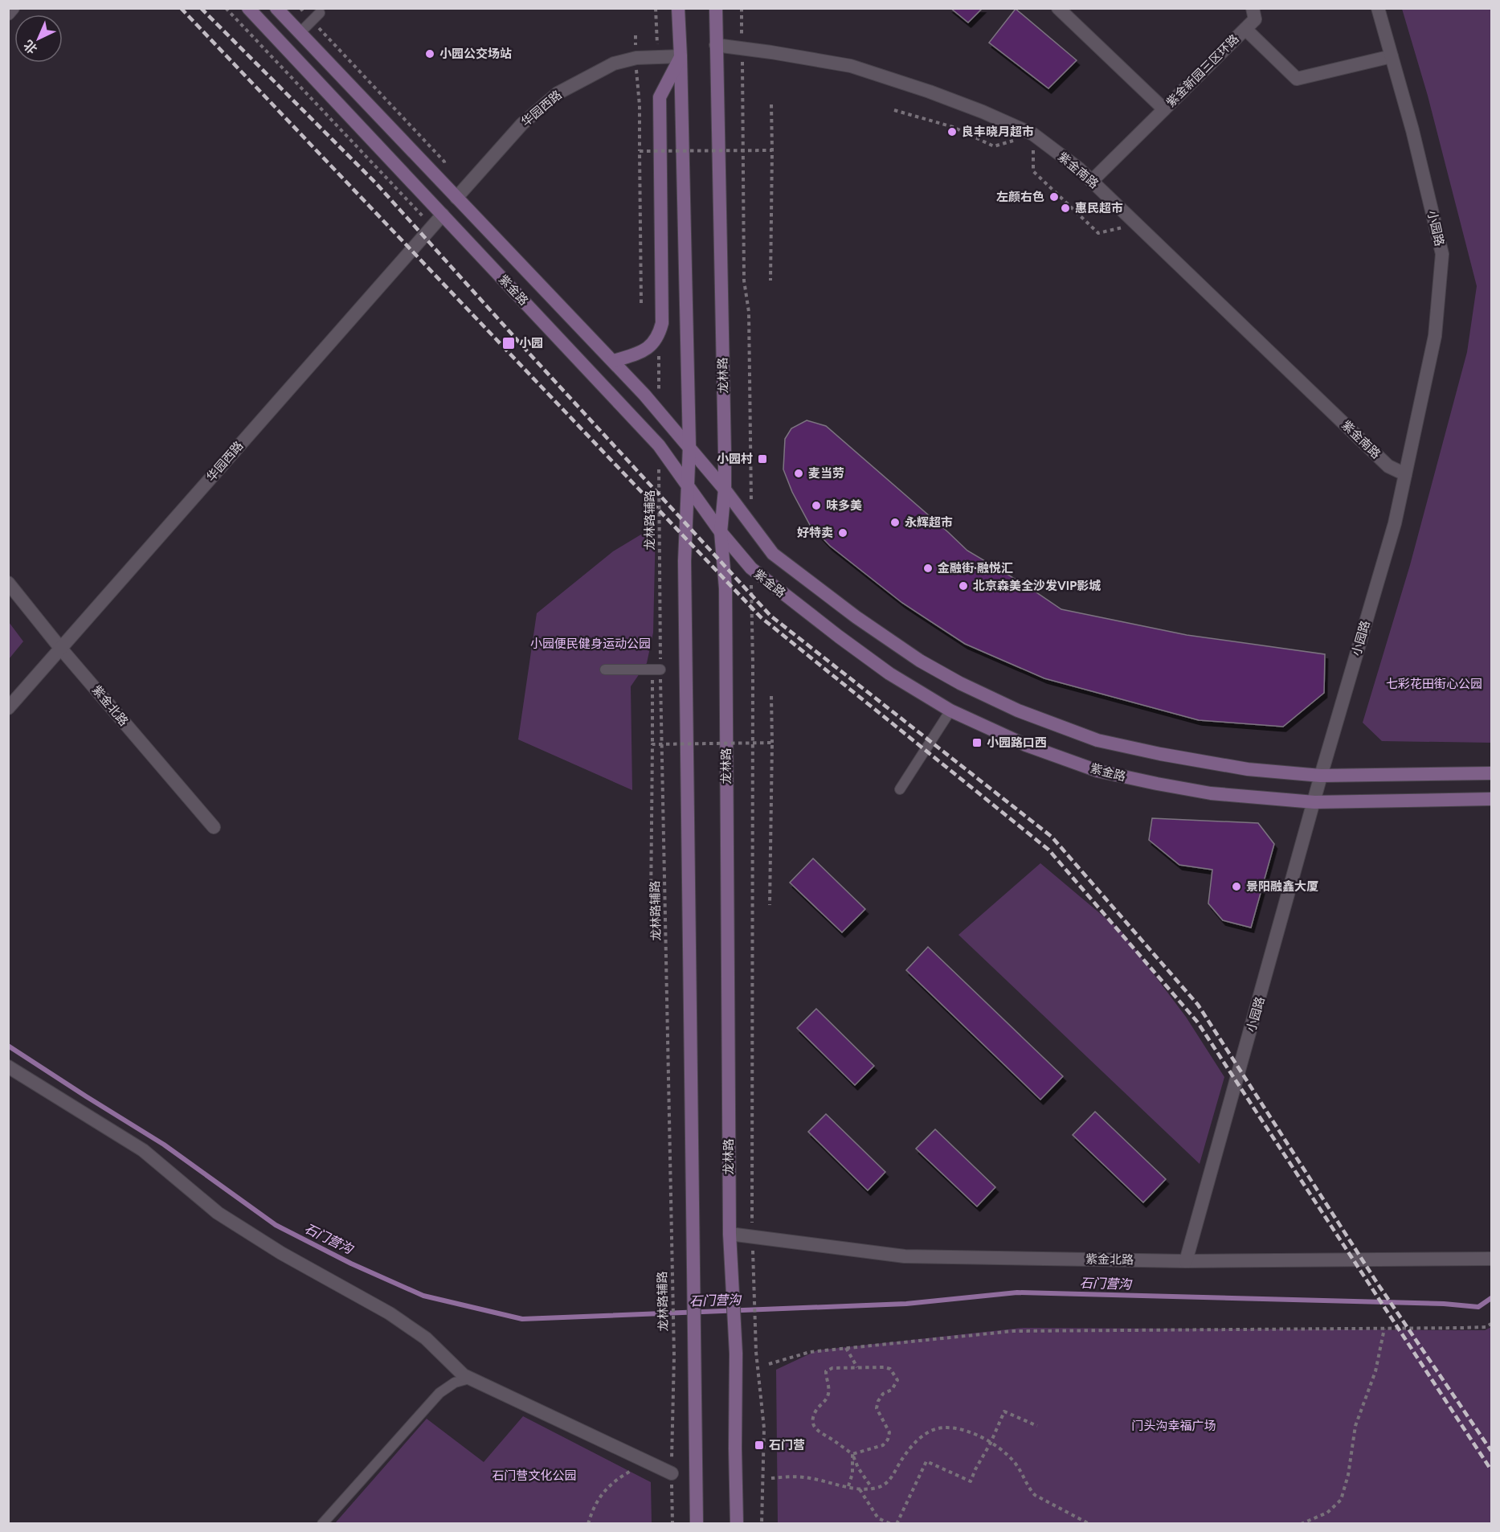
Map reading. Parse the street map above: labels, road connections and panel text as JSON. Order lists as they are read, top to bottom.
{
  "streets": {
    "main road": ["紫金路", "龙林路"],
    "street": [
      "紫金新园三区环路",
      "华园西路",
      "紫金南路",
      "小园路",
      "紫金北路"
    ],
    "path": ["龙林路辅路"]
  },
  "crossings": [
    ["华园西路", "紫金路"],
    ["华园西路", "紫金北路"],
    ["紫金南路", "小园路"],
    ["紫金南路", "龙林路"],
    ["小园路", "紫金路"],
    ["小园路", "紫金北路"],
    ["紫金路", "龙林路"],
    ["龙林路", "紫金北路"]
  ],
  "water": ["石门营沟"],
  "parks": [
    "小园便民健身运动公园",
    "七彩花田街心公园",
    "门头沟幸福广场",
    "石门营文化公园"
  ],
  "places": {
    "other": [
      "小园公交场站",
      "良丰晓月超市",
      "左颜右色",
      "惠民超市",
      "麦当劳",
      "味多美",
      "永辉超市",
      "好特卖",
      "金融街·融悦汇",
      "北京森美全沙发VIP影城",
      "景阳融鑫大厦"
    ],
    "transit": [
      "小园",
      "小园村",
      "小园路口西",
      "石门营"
    ]
  },
  "north": "bottom left"
}
